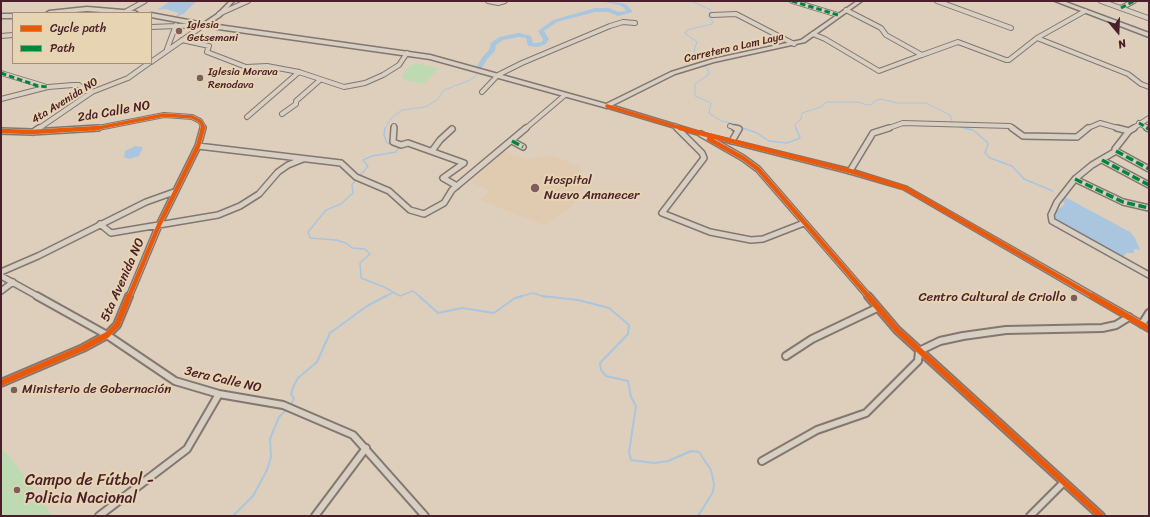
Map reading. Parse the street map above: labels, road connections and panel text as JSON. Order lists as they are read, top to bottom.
{
  "streets": {
    "main road": ["Carretera a Lam Laya"],
    "street": [
      "4ta Avenida NO",
      "2da Calle NO",
      "5ta Avenida NO",
      "3era Calle NO"
    ]
  },
  "crossings": [
    ["4ta Avenida NO", "2da Calle NO"],
    ["2da Calle NO", "5ta Avenida NO"],
    ["5ta Avenida NO", "3era Calle NO"]
  ],
  "places": [
    "Iglesia Getsemani",
    "Iglesia Morava Renodava",
    "Hospital Nuevo Amanecer",
    "Centro Cultural de Criollo",
    "Ministerio de Gobernación",
    "Campo de Fútbol - Policia Nacional"
  ],
  "legend": ["Cycle path", "Path"],
  "north": "bottom"
}
